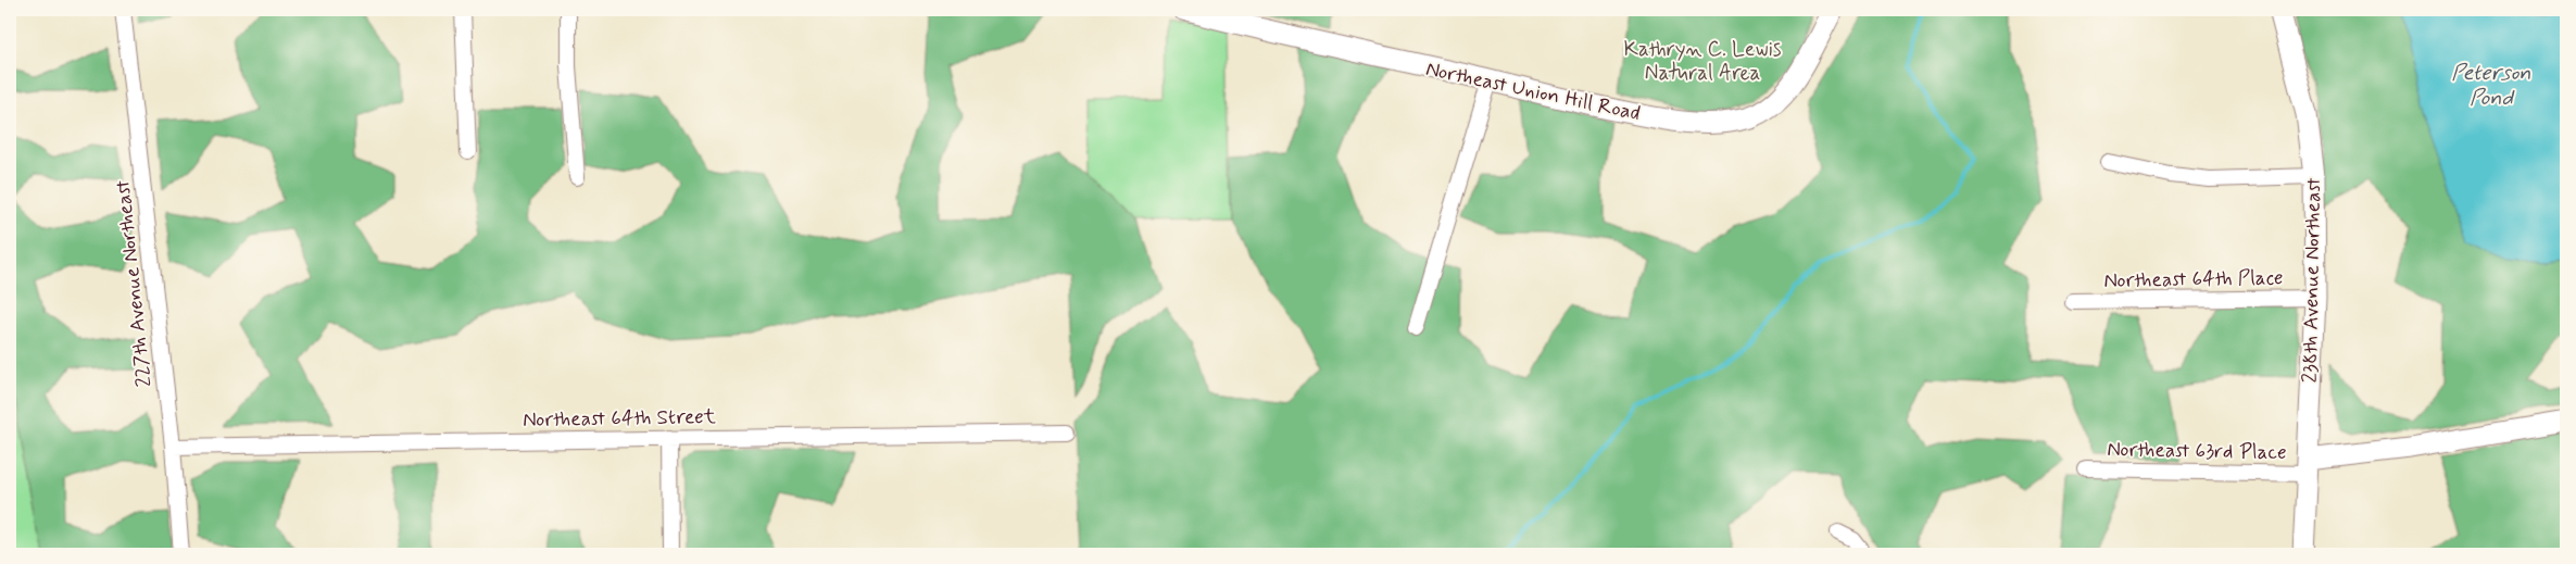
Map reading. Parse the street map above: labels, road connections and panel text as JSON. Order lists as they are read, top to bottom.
{
  "streets": {
    "street": [
      "Northeast Union Hill Road",
      "Northeast 64th Place",
      "238th Avenue Northeast",
      "227th Avenue Northeast",
      "Northeast 64th Street",
      "Northeast 63rd Place"
    ]
  },
  "crossings": [
    ["Northeast 64th Place", "238th Avenue Northeast"],
    ["238th Avenue Northeast", "Northeast 63rd Place"],
    ["227th Avenue Northeast", "Northeast 64th Street"]
  ],
  "water": ["Peterson Pond"],
  "parks": ["Kathryn C. Lewis Natural Area"]
}
